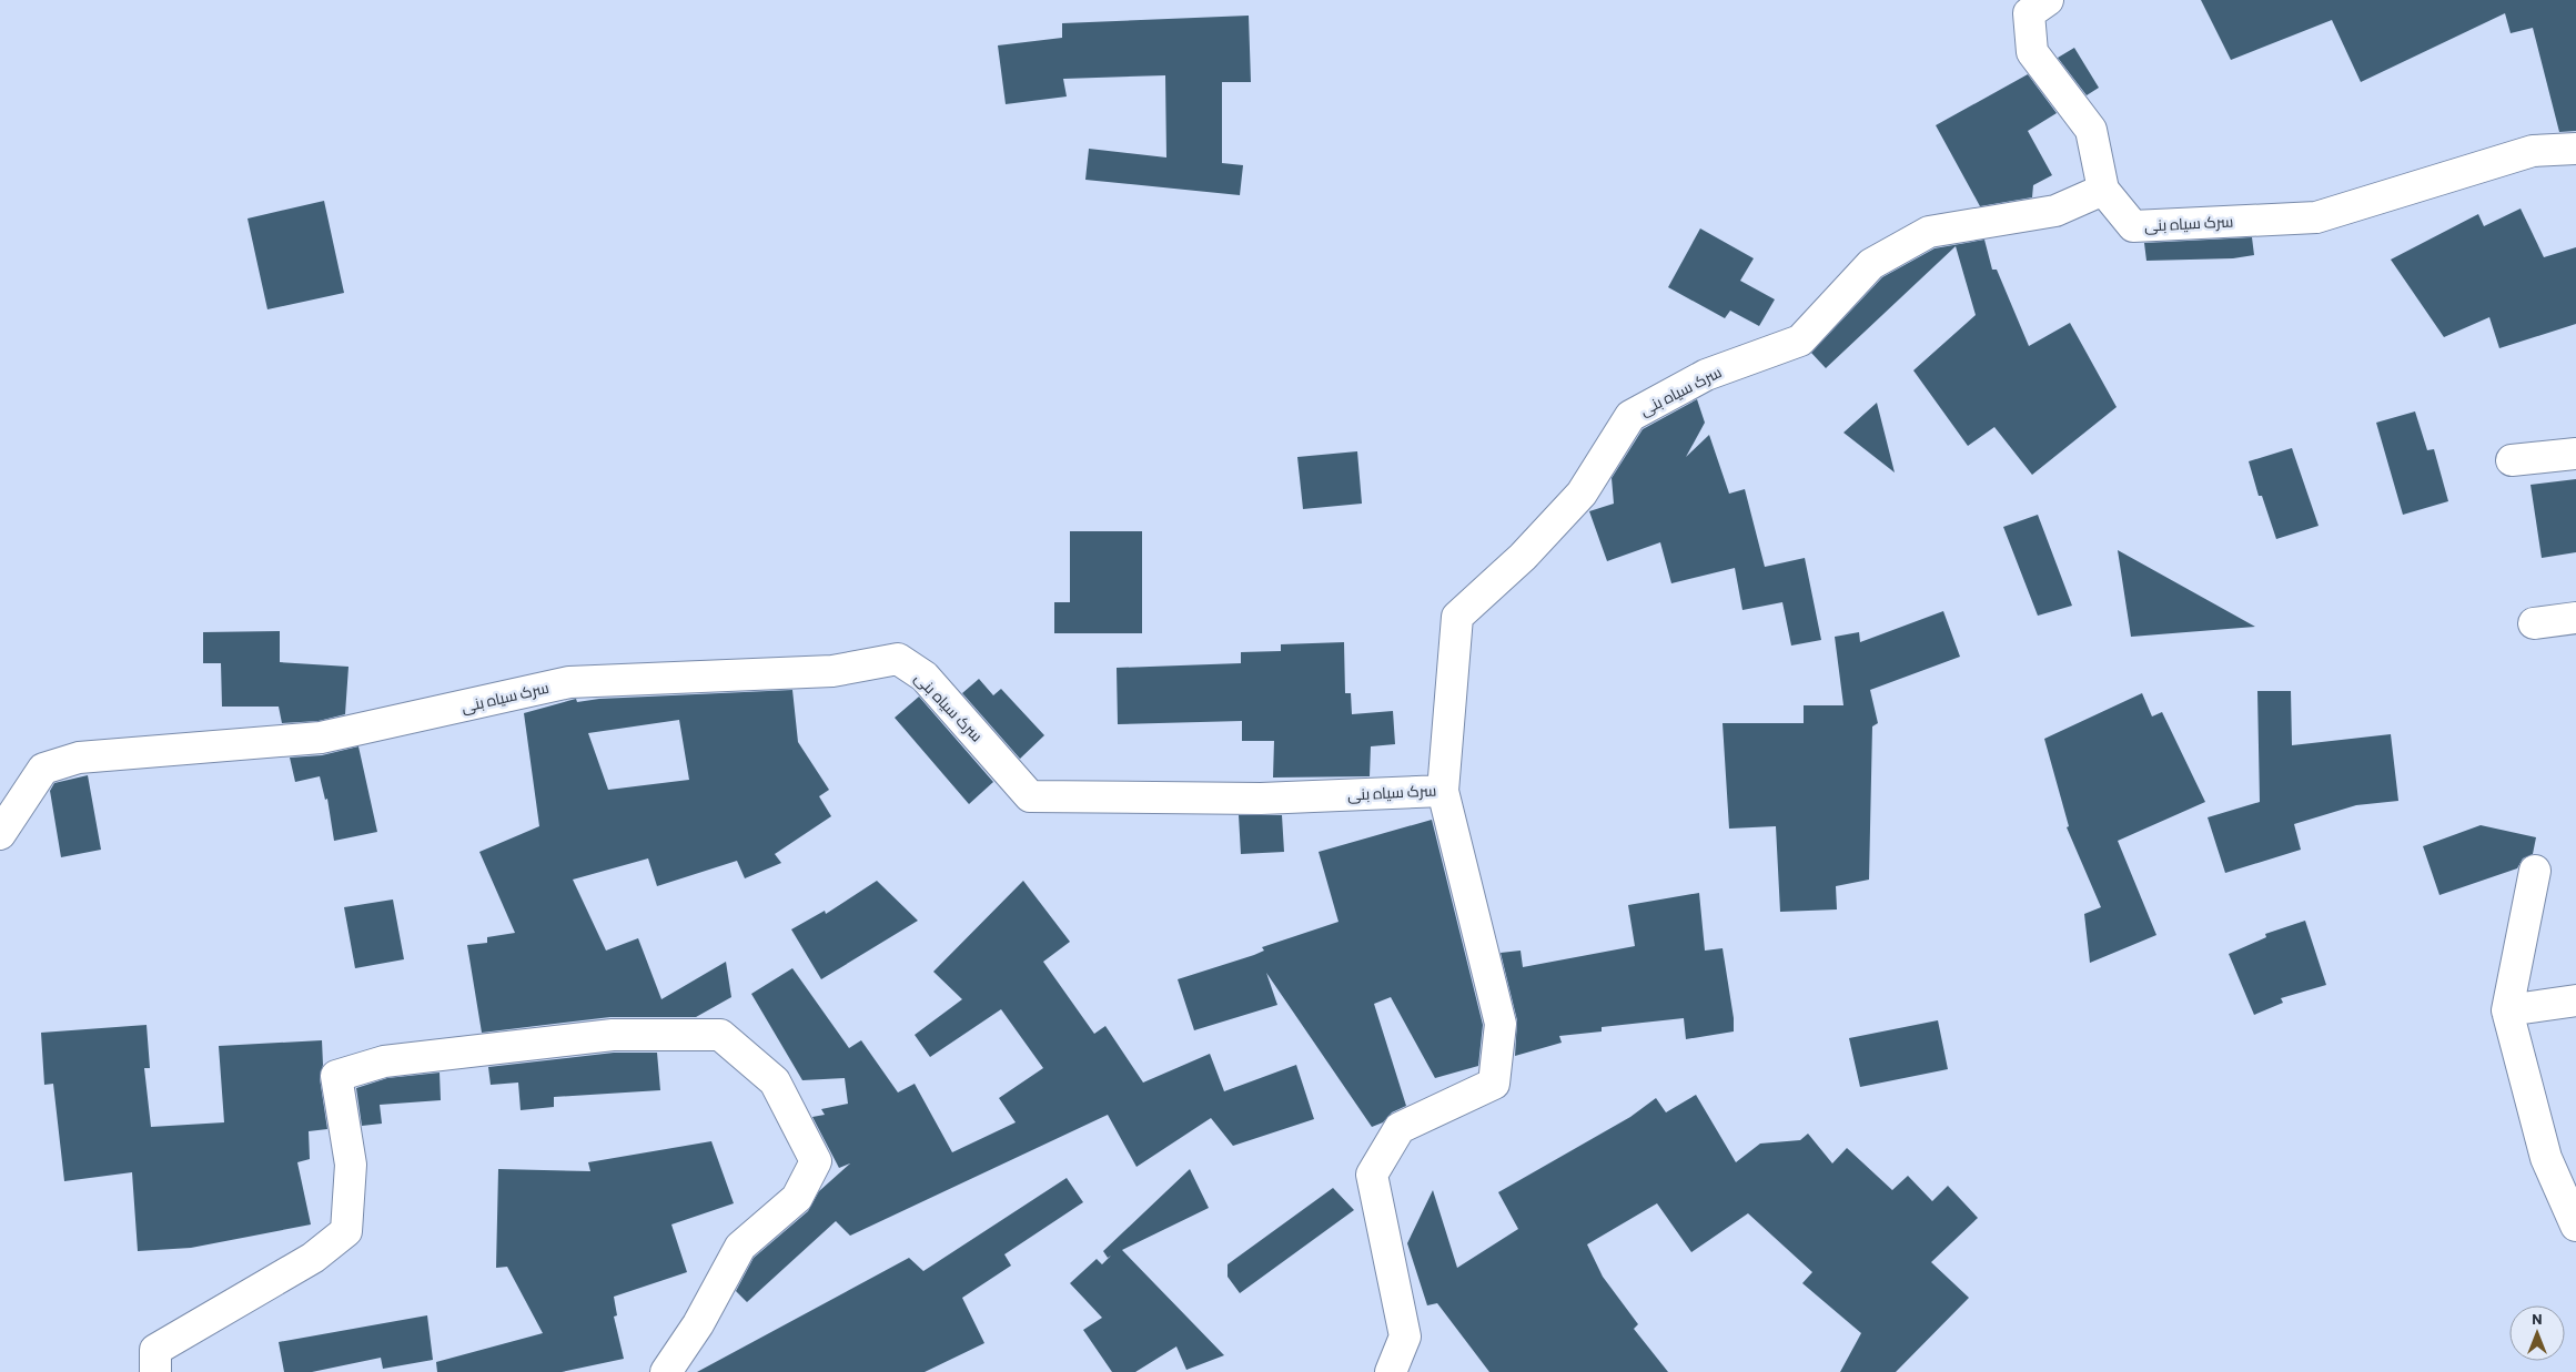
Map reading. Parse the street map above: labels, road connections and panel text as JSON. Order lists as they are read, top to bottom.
{
  "streets": {
    "street": ["سرک سیاه بنی"]
  },
  "north": "top"
}
